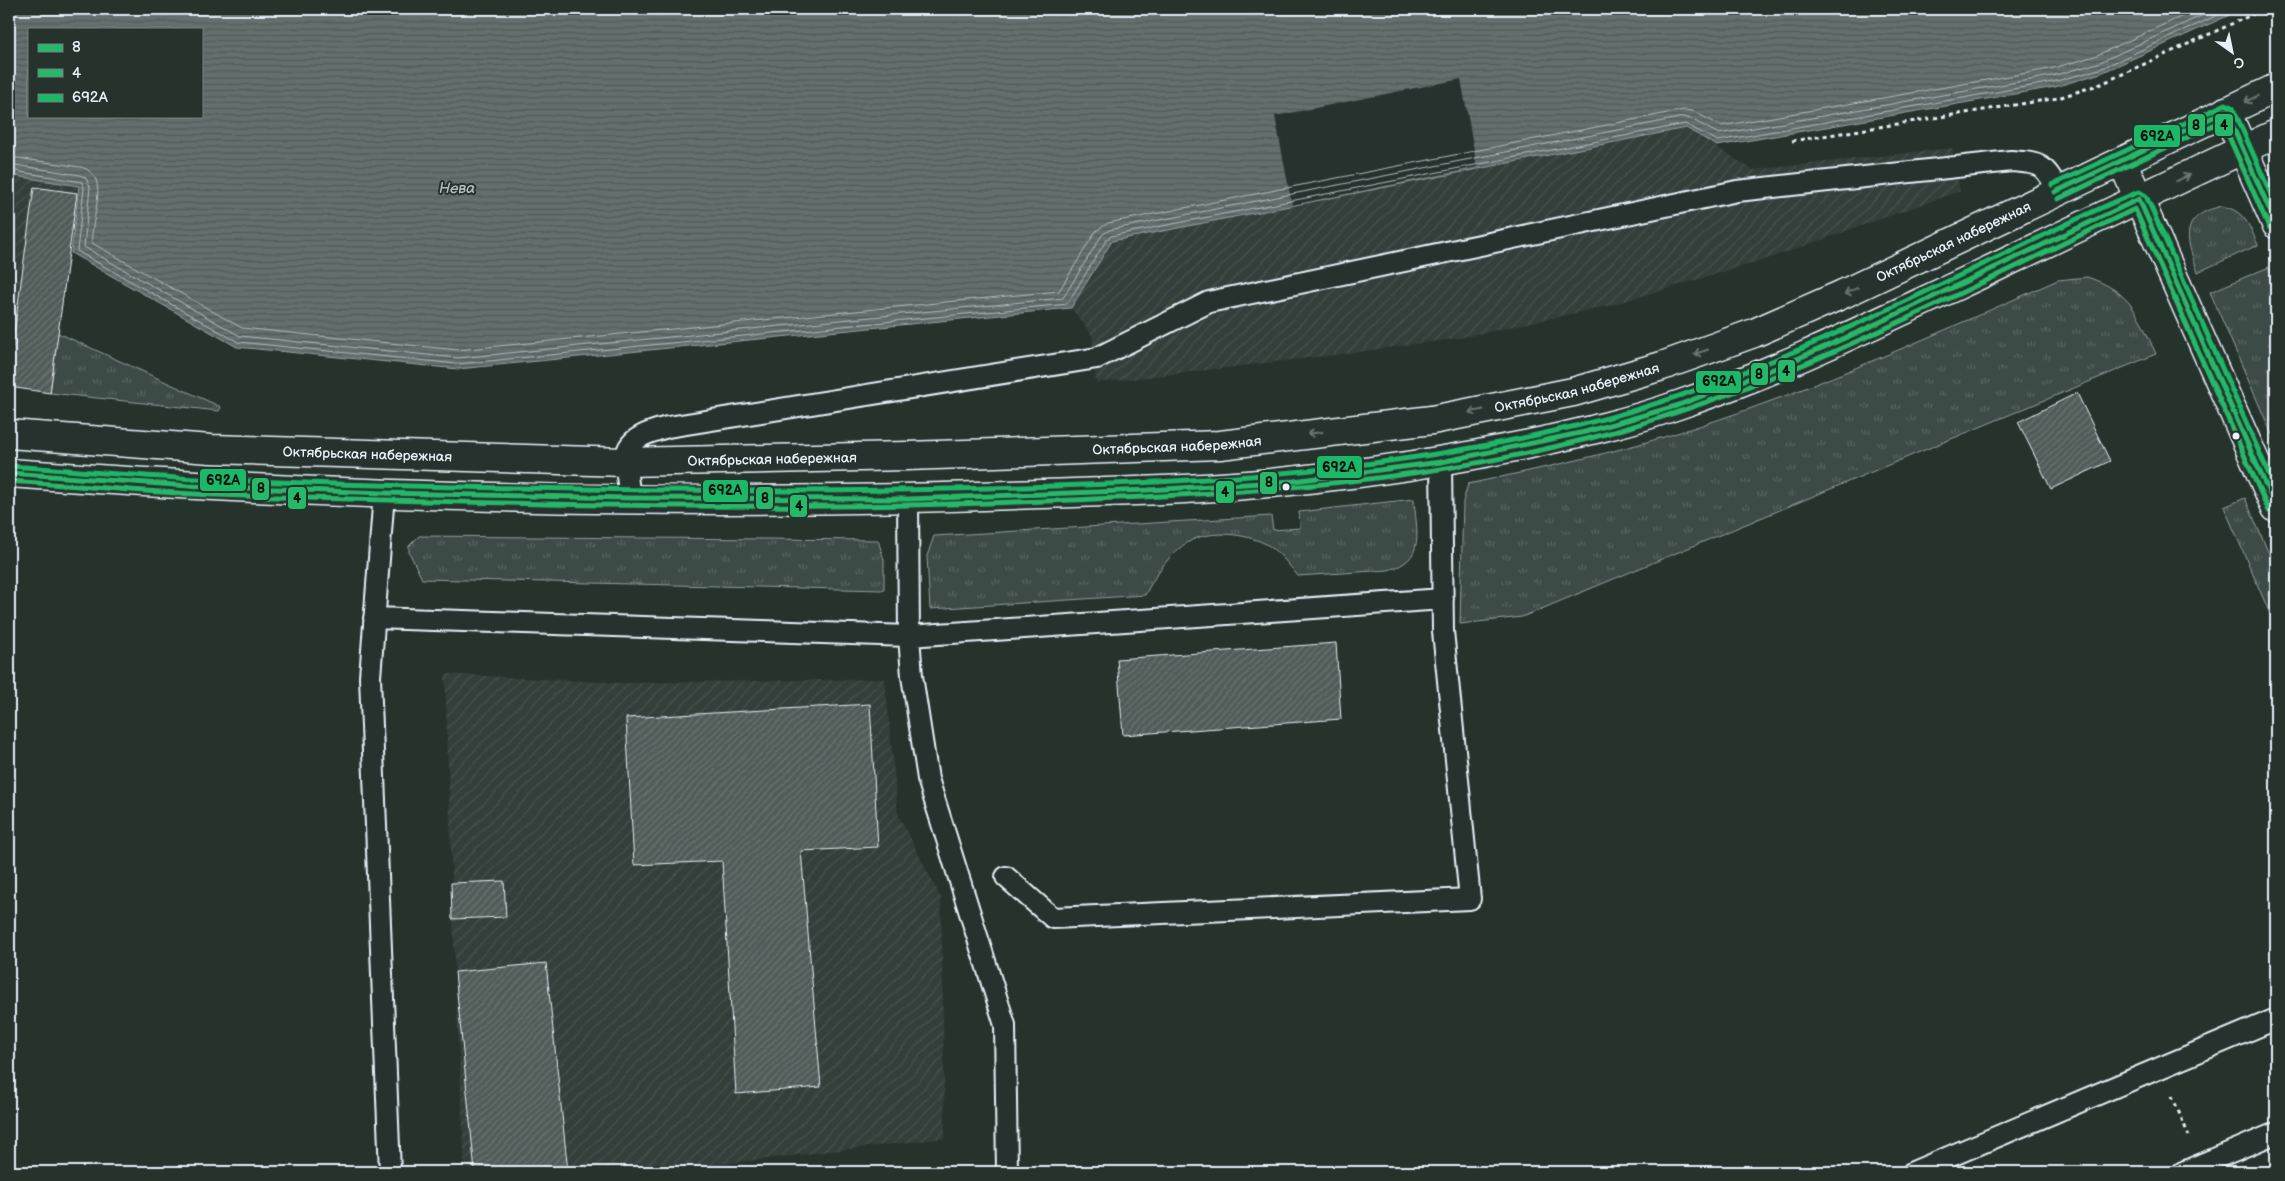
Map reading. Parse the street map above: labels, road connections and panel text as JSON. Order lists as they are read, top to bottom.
{
  "streets": {
    "main road": ["Октябрьская набережная"]
  },
  "water": ["Нева"],
  "lines": ["transit line 692А", "transit line 8", "transit line 4"],
  "legend": ["8", "4", "692А"],
  "north": "bottom right"
}
